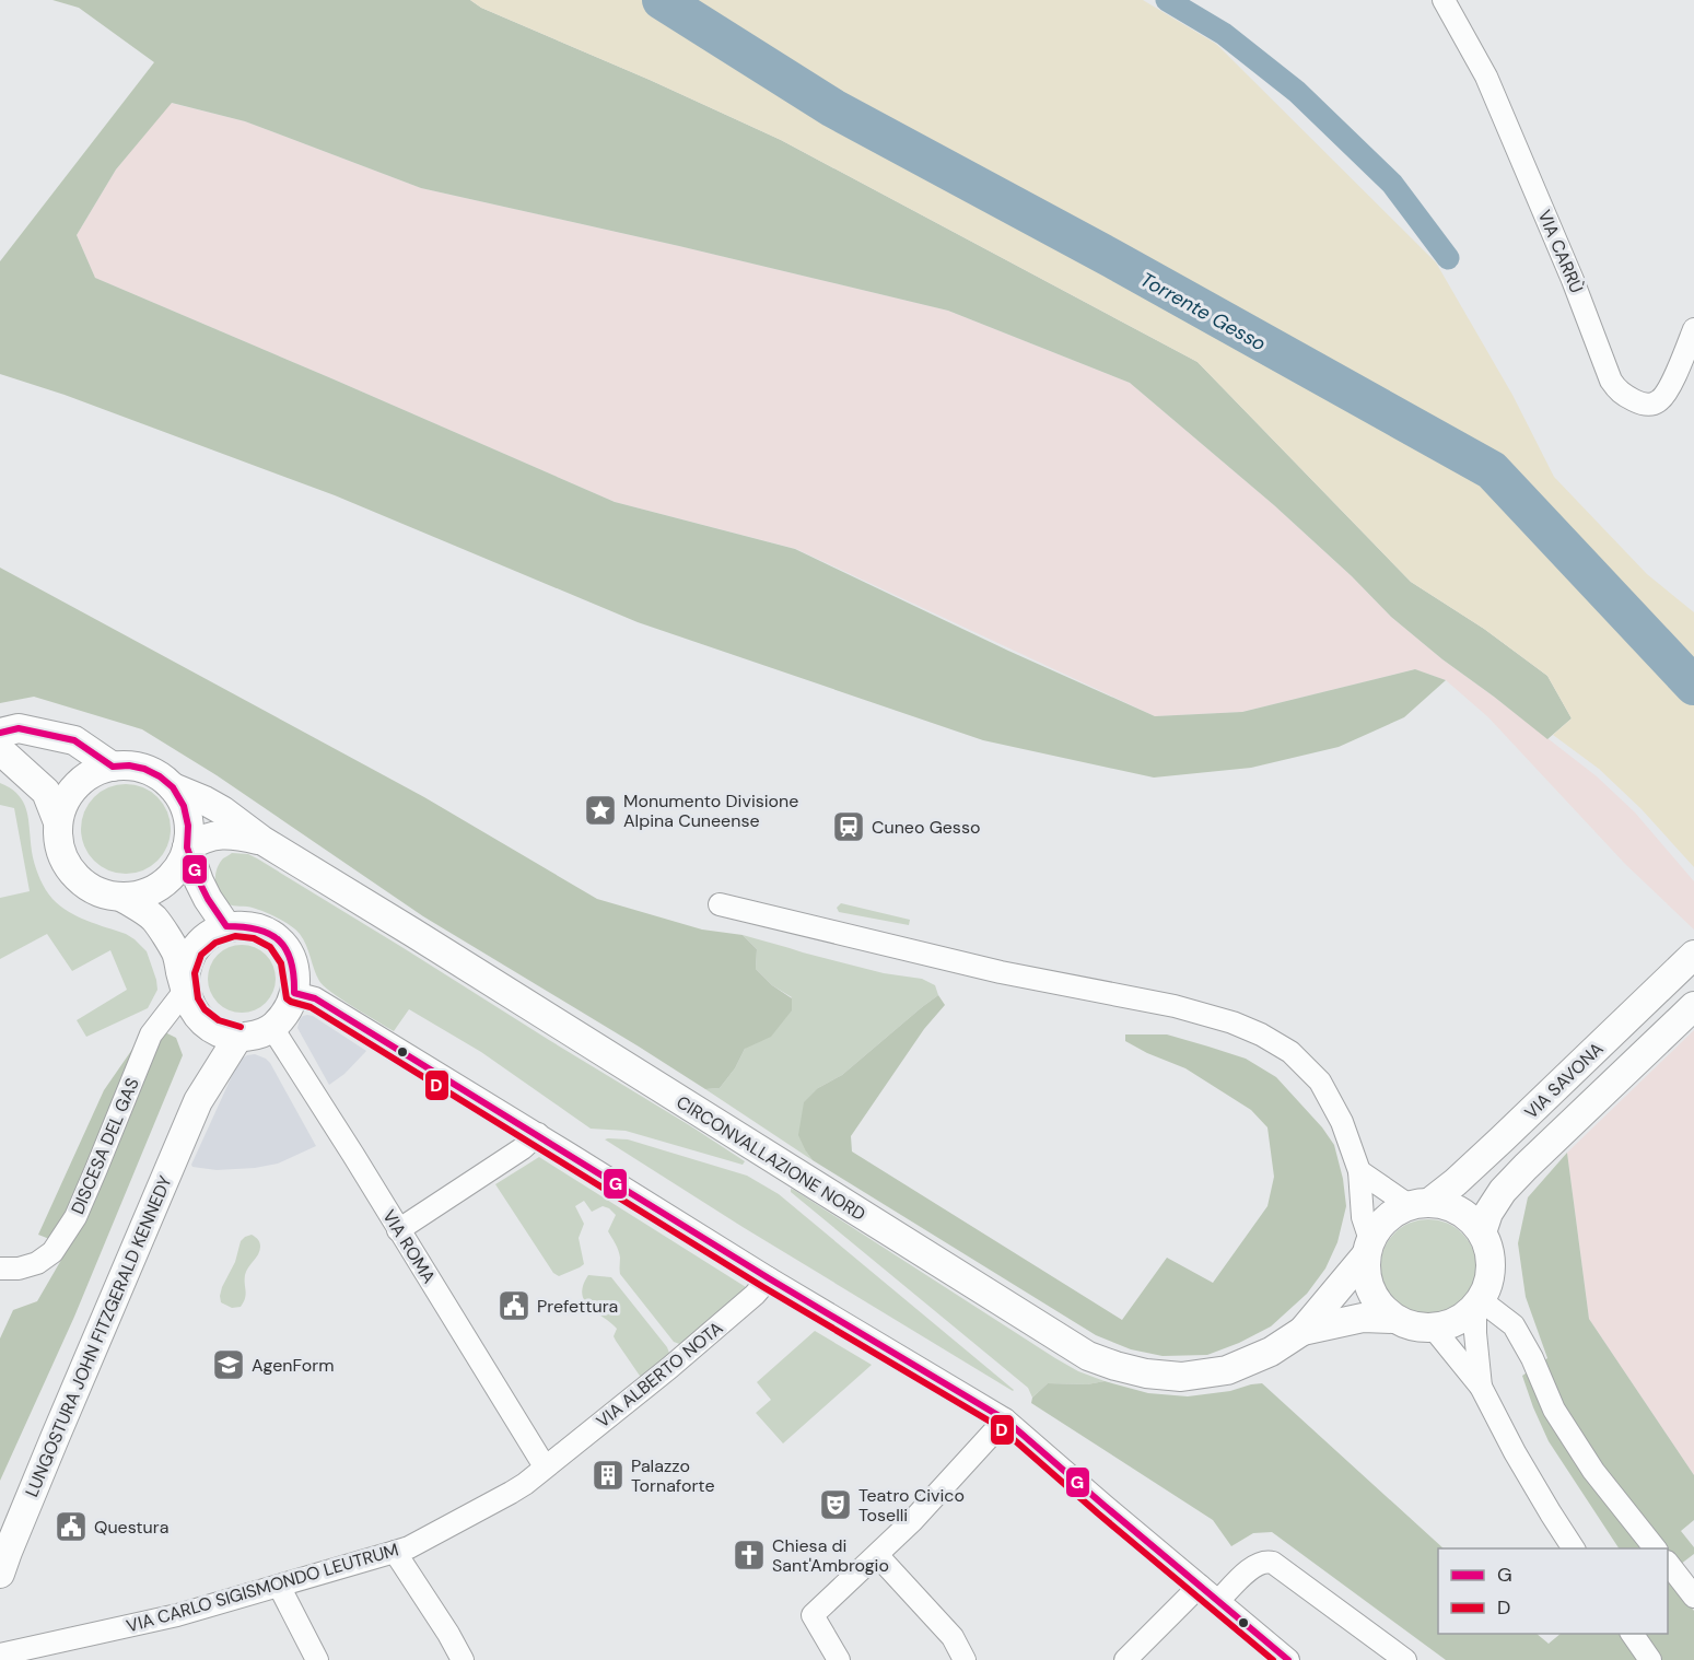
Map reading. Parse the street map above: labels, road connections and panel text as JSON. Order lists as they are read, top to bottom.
{
  "streets": {
    "main road": ["VIA SAVONA", "CIRCONVALLAZIONE NORD", "LUNGOSTURA JOHN FITZGERALD KENNEDY"],
    "street": [
      "VIA CARRÙ",
      "DISCESA DEL GAS",
      "VIA ROMA",
      "VIA ALBERTO NOTA",
      "VIA CARLO SIGISMONDO LEUTRUM"
    ]
  },
  "crossings": [
    ["VIA SAVONA", "CIRCONVALLAZIONE NORD"],
    ["DISCESA DEL GAS", "VIA ROMA"],
    ["DISCESA DEL GAS", "LUNGOSTURA JOHN FITZGERALD KENNEDY"],
    ["VIA ROMA", "LUNGOSTURA JOHN FITZGERALD KENNEDY"],
    ["VIA ROMA", "VIA ALBERTO NOTA"],
    ["VIA ROMA", "VIA CARLO SIGISMONDO LEUTRUM"],
    ["VIA ALBERTO NOTA", "VIA CARLO SIGISMONDO LEUTRUM"]
  ],
  "water": ["Torrente Gesso"],
  "places": {
    "place": ["Monumento Divisione Alpina Cuneense"],
    "station": ["Cuneo Gesso"],
    "public building": ["Prefettura", "Questura"],
    "school or university": ["AgenForm"],
    "building": ["Palazzo Tornaforte"],
    "theatre": ["Teatro Civico Toselli"],
    "church": ["Chiesa di Sant'Ambrogio"]
  },
  "lines": ["transit line G", "transit line D"],
  "legend": ["G", "D"]
}
